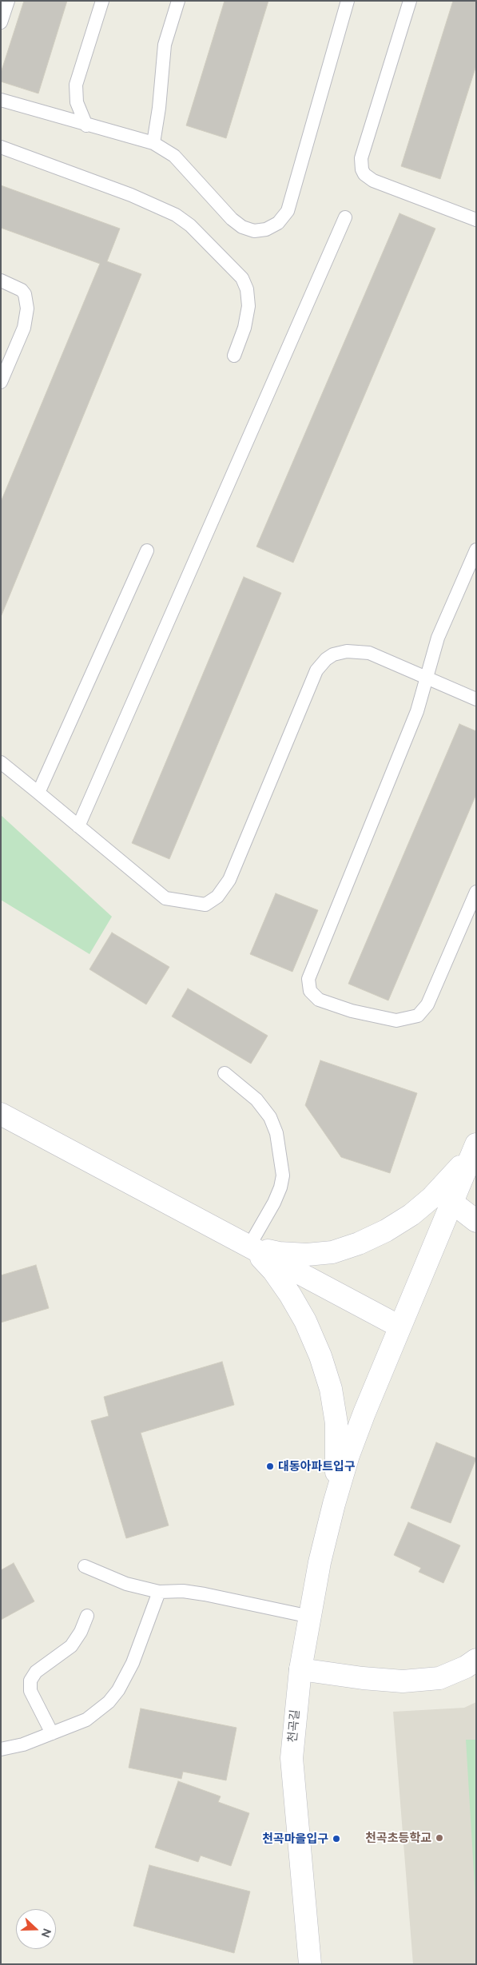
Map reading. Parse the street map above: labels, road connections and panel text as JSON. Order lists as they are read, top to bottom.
{
  "streets": {
    "street": ["천곡길"]
  },
  "places": ["대동아파트입구", "천곡초등학교", "천곡마을입구"],
  "north": "right"
}
